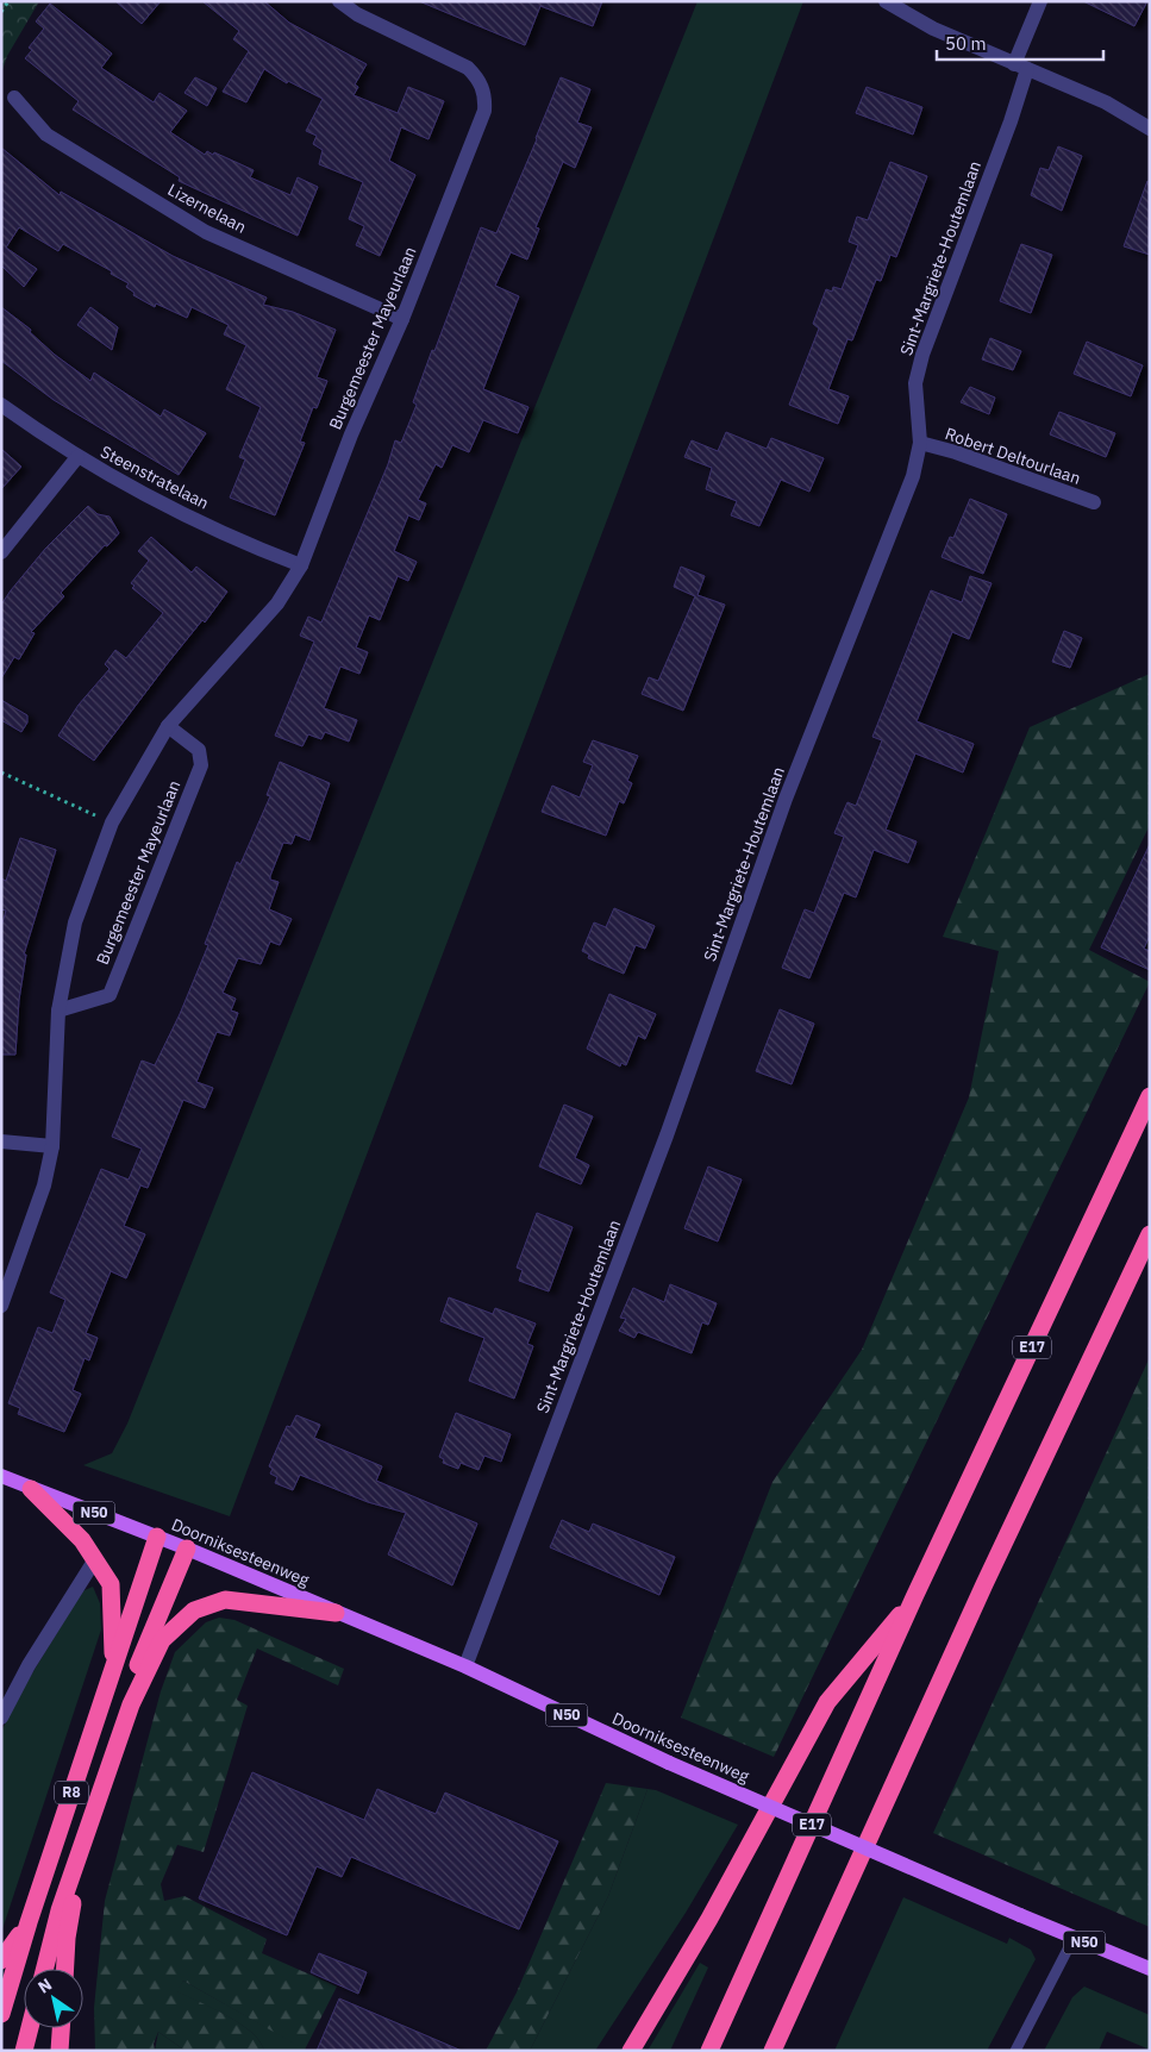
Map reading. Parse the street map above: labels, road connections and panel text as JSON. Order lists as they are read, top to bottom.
{
  "streets": {
    "highway": ["E17", "R8"],
    "main road": ["N50", "Doorniksesteenweg"],
    "street": [
      "Lizernelaan",
      "Sint-Margriete-Houtemlaan",
      "Burgemeester Mayeurlaan",
      "Robert Deltourlaan",
      "Steenstratelaan"
    ]
  },
  "crossings": [
    ["Lizernelaan", "Burgemeester Mayeurlaan"],
    ["Sint-Margriete-Houtemlaan", "Robert Deltourlaan"],
    ["Sint-Margriete-Houtemlaan", "Doorniksesteenweg"],
    ["Burgemeester Mayeurlaan", "Steenstratelaan"],
    ["Doorniksesteenweg", "R8"]
  ],
  "scale_bar": "50 m",
  "north": "top left"
}
